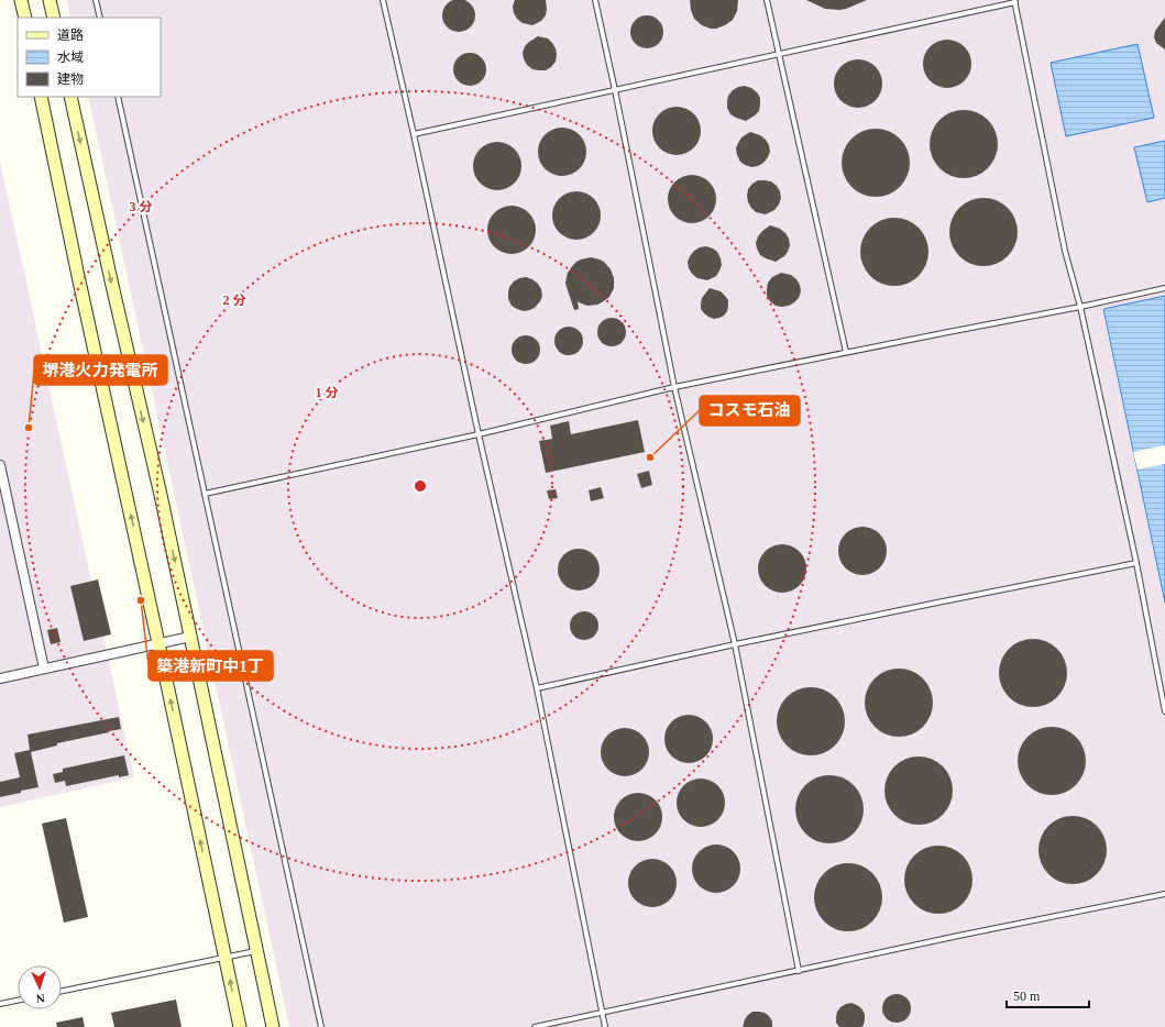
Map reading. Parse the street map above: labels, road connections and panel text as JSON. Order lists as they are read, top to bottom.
{
  "places": ["堺港火力発電所", "コスモ石油", "築港新町中1丁"],
  "legend": ["道路", "水域", "建物"],
  "scale_bar": "50 m",
  "north": "bottom",
  "rings": ["3 分", "2 分", "1 分"]
}
